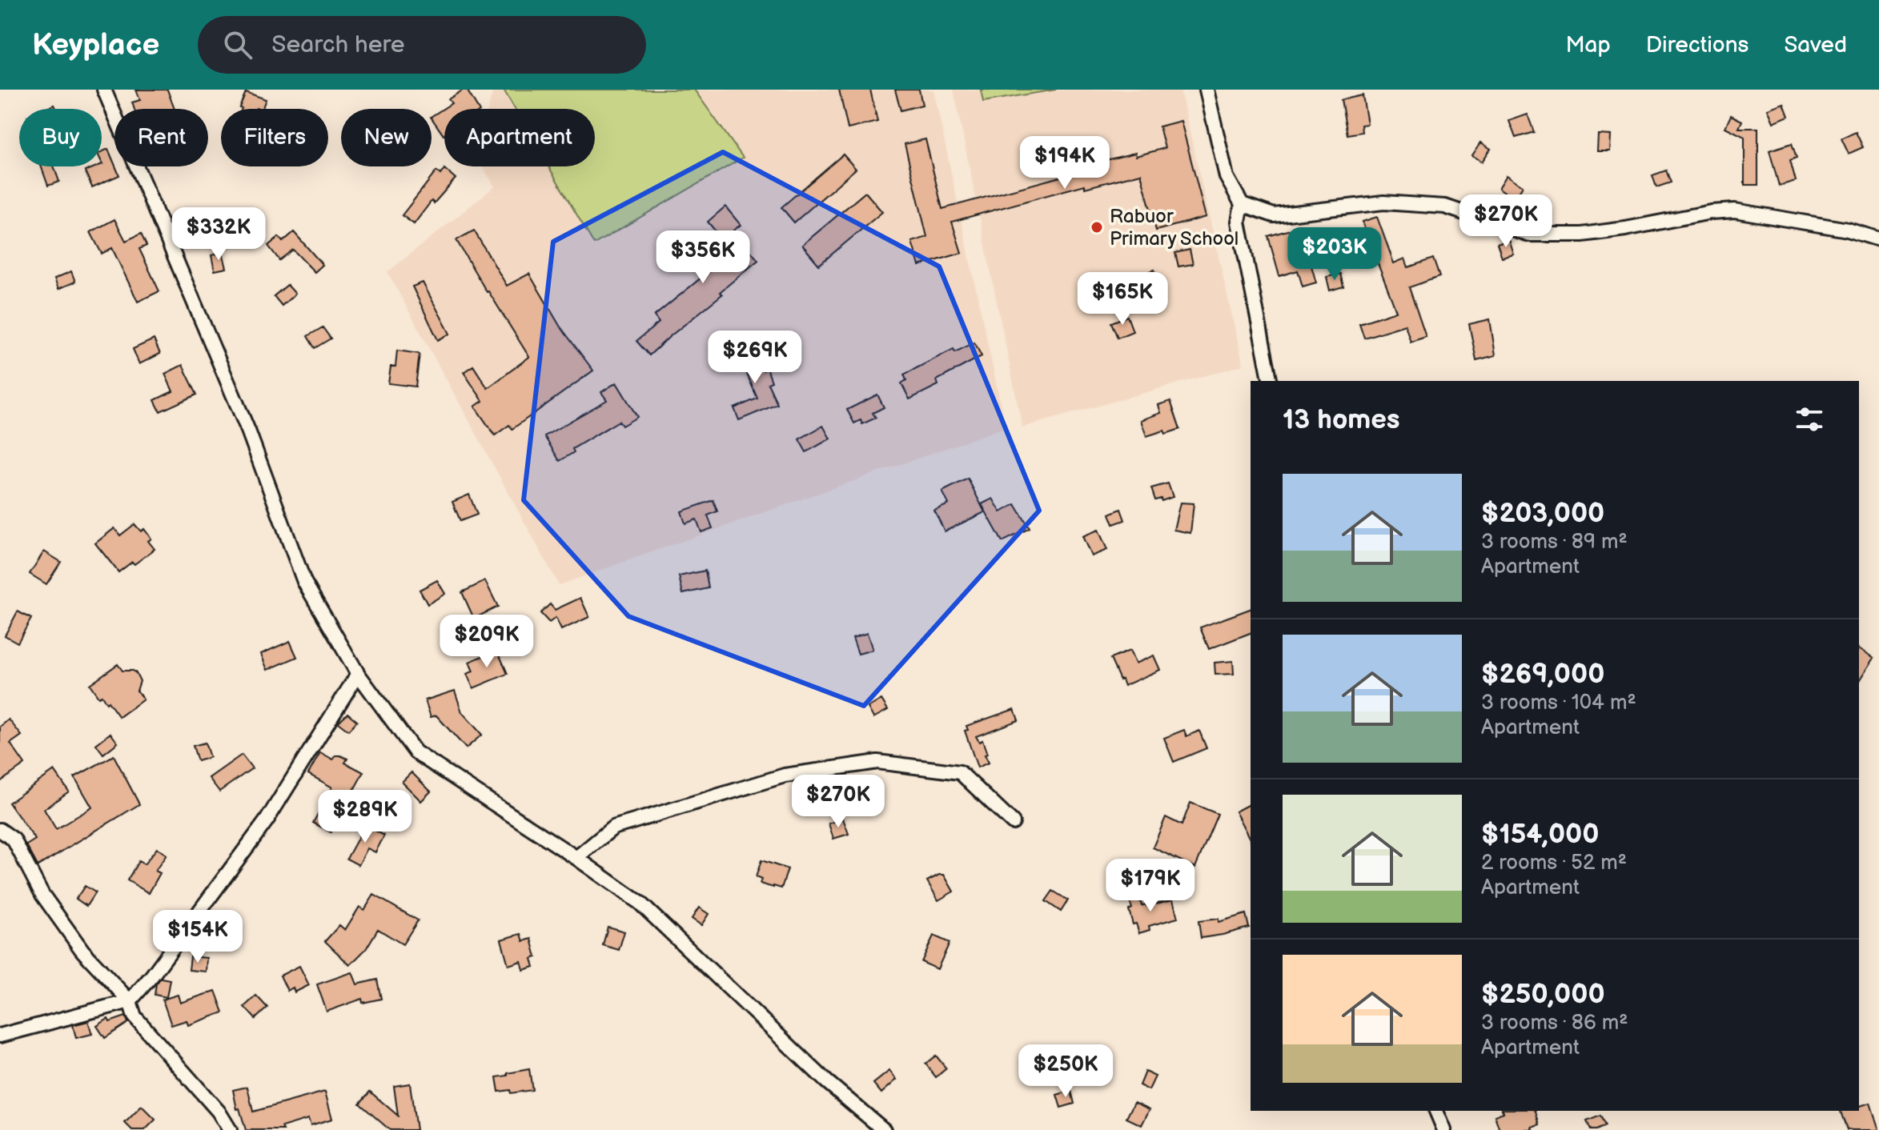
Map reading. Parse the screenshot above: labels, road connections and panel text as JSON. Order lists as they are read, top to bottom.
{
  "places": ["Rabuor Primary School"],
  "page": {
    "header": "Keyplace",
    "search": "Search here",
    "nav": ["Map", "Directions", "Saved"],
    "chip": [
      "Buy",
      "Rent",
      "Filters",
      "New",
      "Apartment"
    ],
    "price": [
      "$194K",
      "$270K",
      "$332K",
      "$203K",
      "$356K",
      "$165K",
      "$269K",
      "$209K",
      "$270K",
      "$289K",
      "$179K",
      "$154K",
      "$250K"
    ],
    "heading": "13 homes",
    "list": [
      {
        "name": "$203,000",
        "note": "3 rooms · 89 m² · Apartment"
      },
      {
        "name": "$269,000",
        "note": "3 rooms · 104 m² · Apartment"
      },
      {
        "name": "$154,000",
        "note": "2 rooms · 52 m² · Apartment"
      },
      {
        "name": "$250,000",
        "note": "3 rooms · 86 m² · Apartment"
      }
    ]
  }
}
